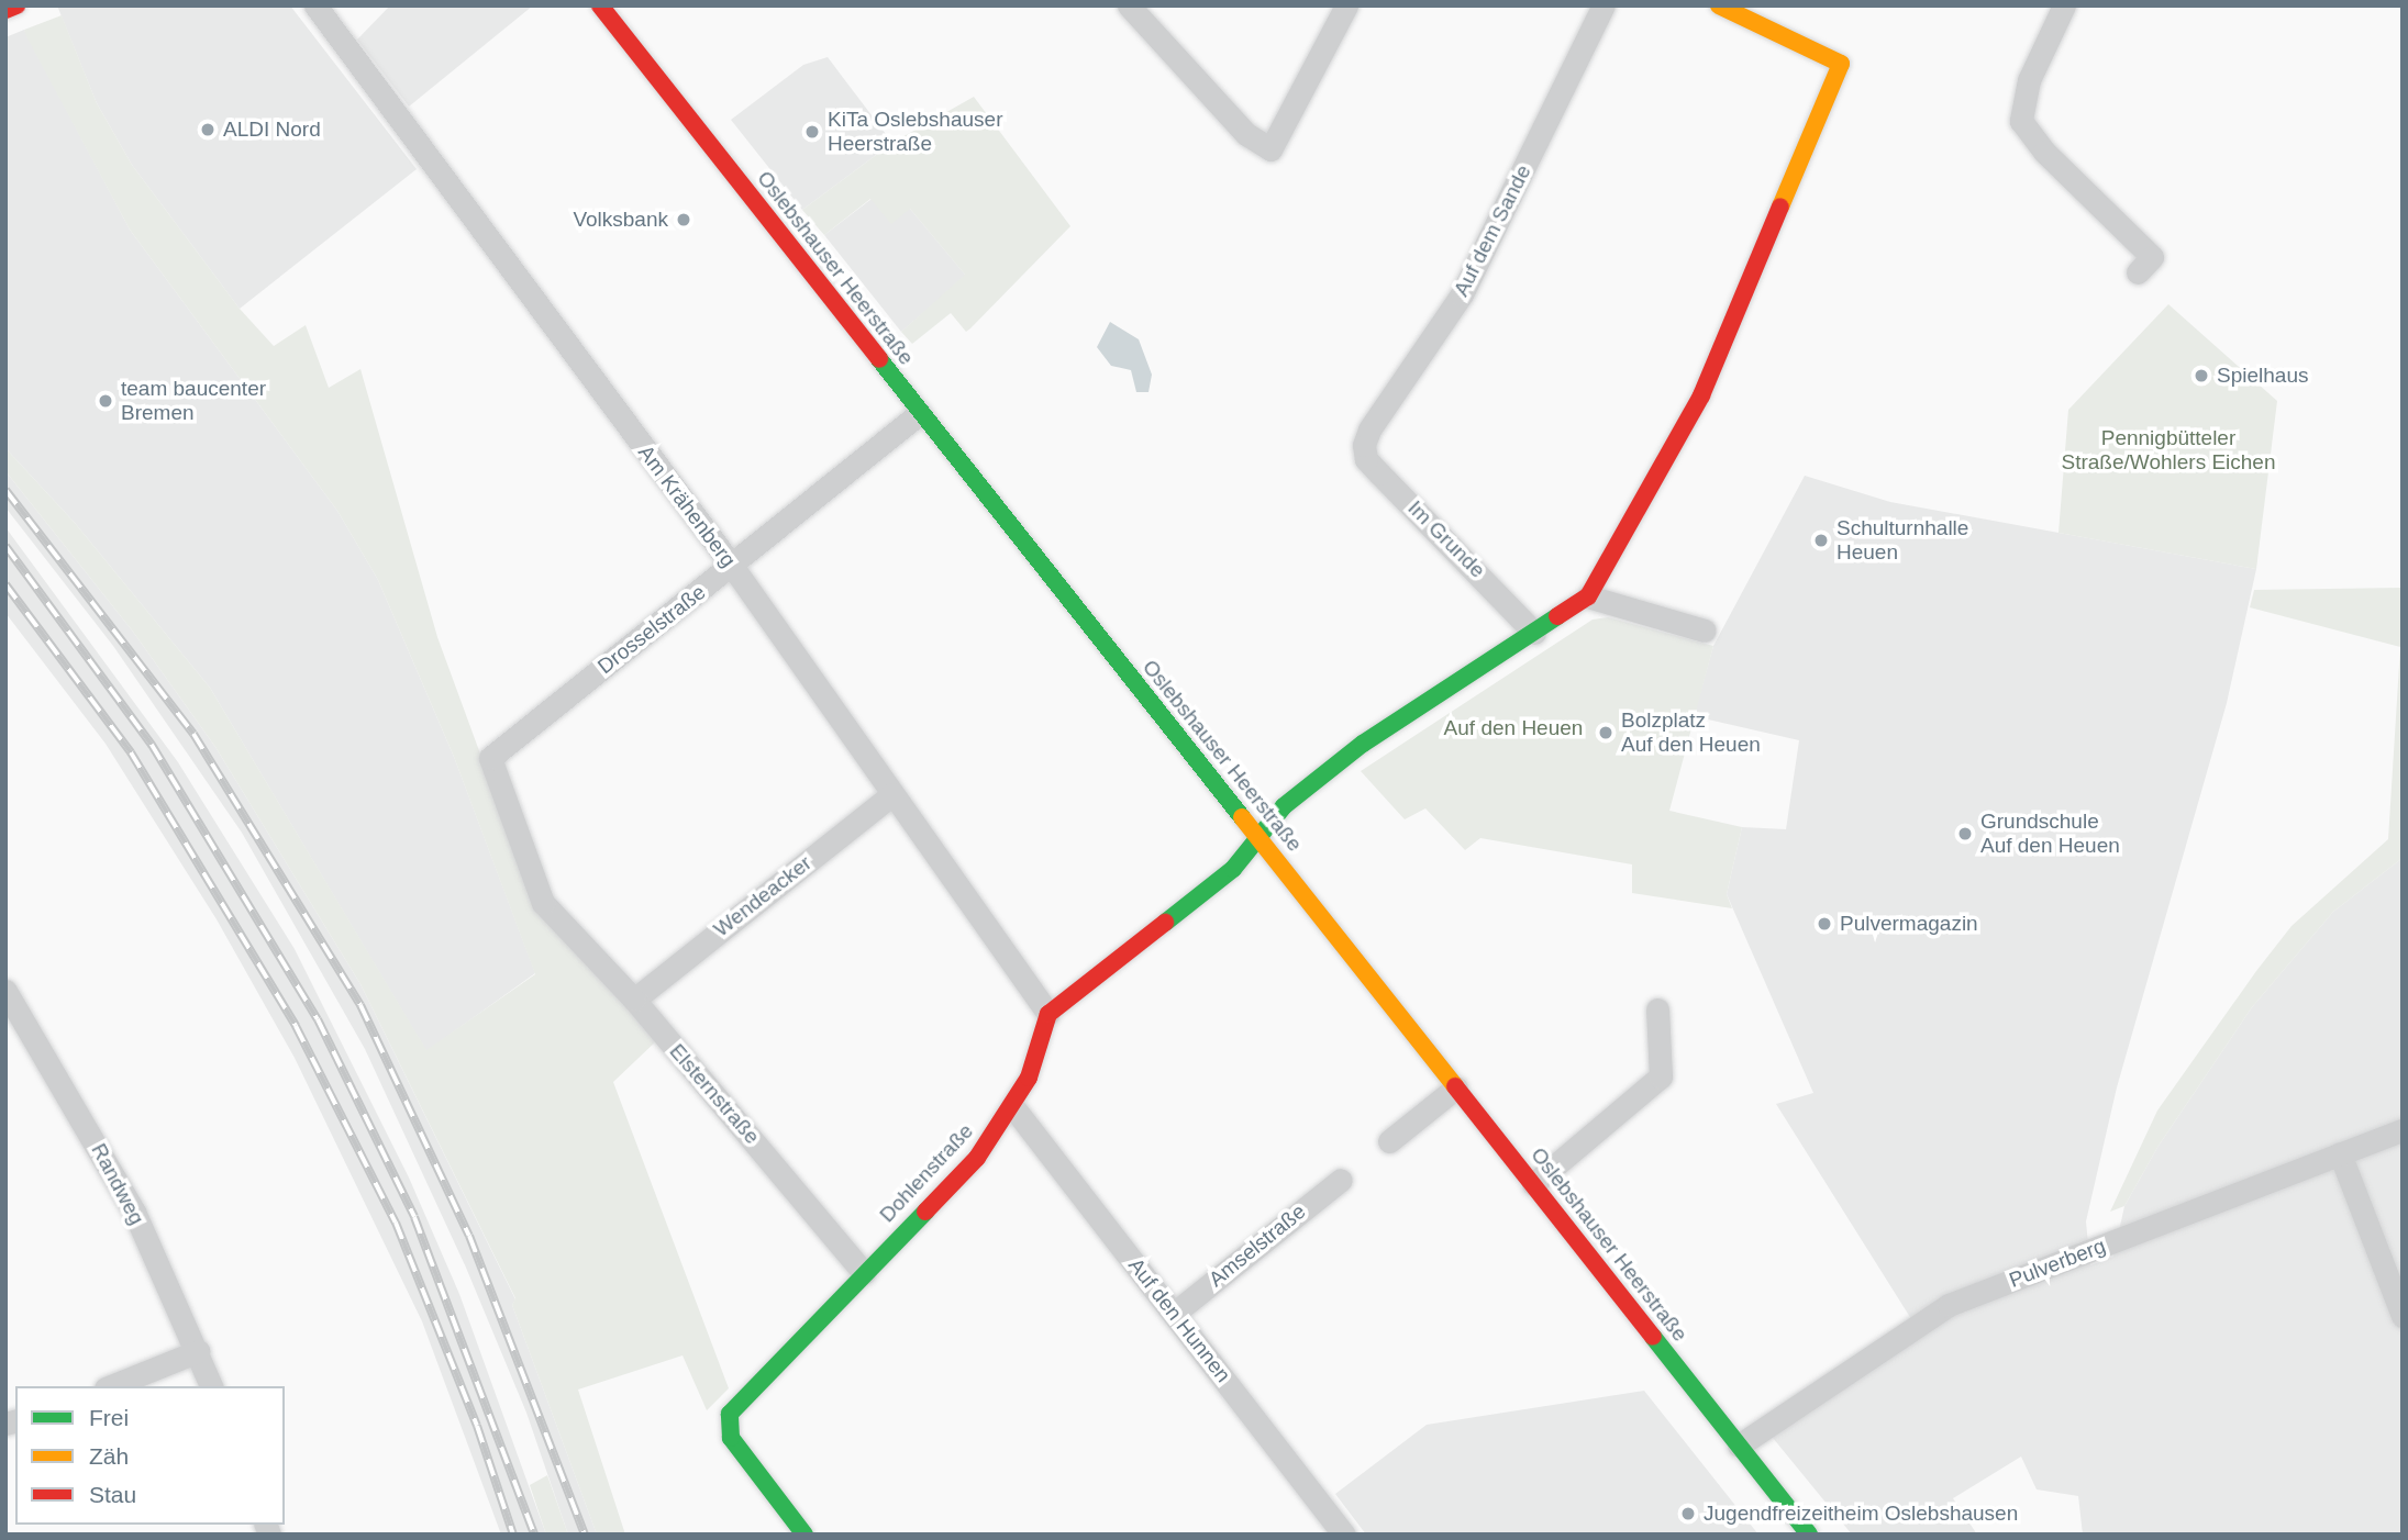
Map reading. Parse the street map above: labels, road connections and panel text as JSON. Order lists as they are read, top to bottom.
{
  "streets": {
    "street": [
      "Auf dem Sande",
      "Oslebshauser Heerstraße",
      "Am Krähenberg",
      "Im Grunde",
      "Drosselstraße",
      "Wendeacker",
      "Elsternstraße",
      "Dohlenstraße",
      "Randweg",
      "Amselstraße",
      "Pulverberg",
      "Auf den Hunnen"
    ]
  },
  "crossings": [
    ["Auf dem Sande", "Im Grunde"],
    ["Oslebshauser Heerstraße", "Drosselstraße"],
    ["Oslebshauser Heerstraße", "Pulverberg"],
    ["Am Krähenberg", "Drosselstraße"],
    ["Am Krähenberg", "Wendeacker"],
    ["Am Krähenberg", "Dohlenstraße"],
    ["Drosselstraße", "Elsternstraße"],
    ["Wendeacker", "Elsternstraße"],
    ["Elsternstraße", "Dohlenstraße"],
    ["Dohlenstraße", "Auf den Hunnen"],
    ["Amselstraße", "Auf den Hunnen"]
  ],
  "parks": ["Pennigbütteler Straße/Wohlers Eichen", "Auf den Heuen"],
  "places": [
    "ALDI Nord",
    "KiTa Oslebshauser Heerstraße",
    "Volksbank",
    "Spielhaus",
    "team baucenter Bremen",
    "Schulturnhalle Heuen",
    "Bolzplatz Auf den Heuen",
    "Grundschule Auf den Heuen",
    "Pulvermagazin",
    "Jugendfreizeitheim Oslebshausen"
  ],
  "legend": ["Frei", "Zäh", "Stau"]
}
